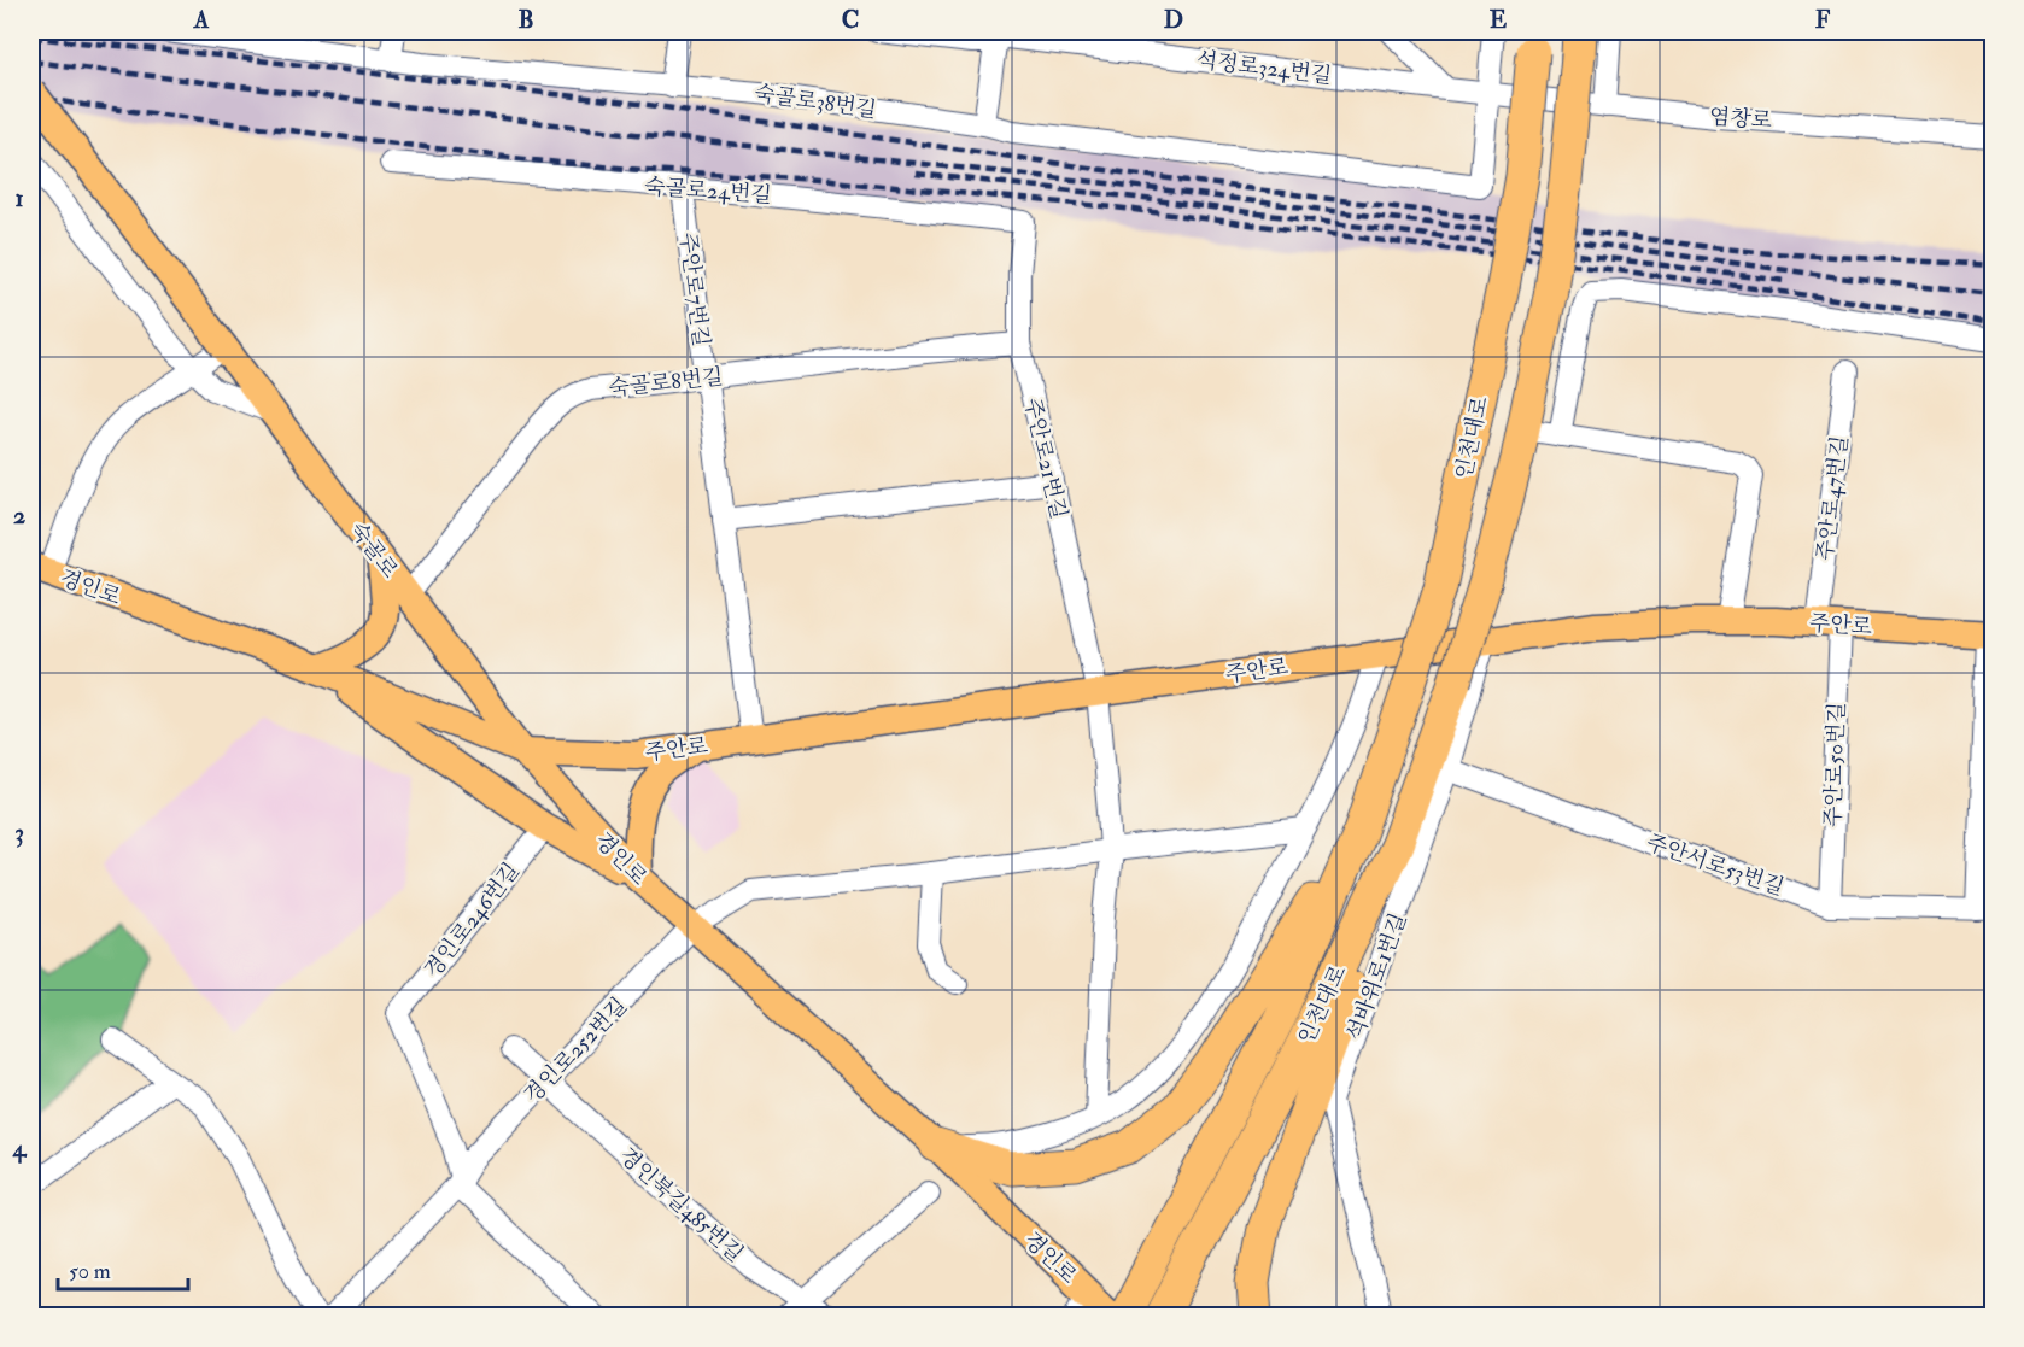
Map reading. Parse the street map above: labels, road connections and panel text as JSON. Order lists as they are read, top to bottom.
{
  "streets": {
    "highway": ["인천대로"],
    "main road": ["숙골로", "경인로", "주안로"],
    "street": [
      "석정로324번길",
      "숙골로38번길",
      "염창로",
      "숙골로24번길",
      "주안로7번길",
      "숙골로8번길",
      "주안로21번길",
      "주안로47번길",
      "주안로50번길",
      "주안서로53번길",
      "경인로246번길",
      "석바위로1번길",
      "경인로252번길",
      "경인북길485번길"
    ]
  },
  "crossings": [
    ["석정로324번길", "숙골로38번길"],
    ["석정로324번길", "염창로"],
    ["숙골로38번길", "염창로"],
    ["숙골로24번길", "주안로7번길"],
    ["숙골로24번길", "주안로21번길"],
    ["주안로7번길", "숙골로8번길"],
    ["주안로7번길", "주안로"],
    ["숙골로8번길", "주안로21번길"],
    ["숙골로8번길", "숙골로"],
    ["주안로21번길", "주안로"],
    ["주안로21번길", "경인로252번길"],
    ["주안로47번길", "주안로"],
    ["주안로47번길", "주안로50번길"],
    ["숙골로", "경인로"],
    ["숙골로", "주안로"],
    ["경인로", "주안로"],
    ["경인로", "경인로252번길"],
    ["주안로", "주안로50번길"],
    ["주안로", "석바위로1번길"],
    ["주안로50번길", "주안서로53번길"],
    ["주안서로53번길", "석바위로1번길"],
    ["경인로246번길", "경인로252번길"],
    ["경인로252번길", "경인북길485번길"]
  ],
  "scale_bar": "50 m",
  "grid": {
    "columns": [
      "A",
      "B",
      "C",
      "D",
      "E",
      "F"
    ],
    "rows": [
      "1",
      "2",
      "3",
      "4"
    ]
  }
}
